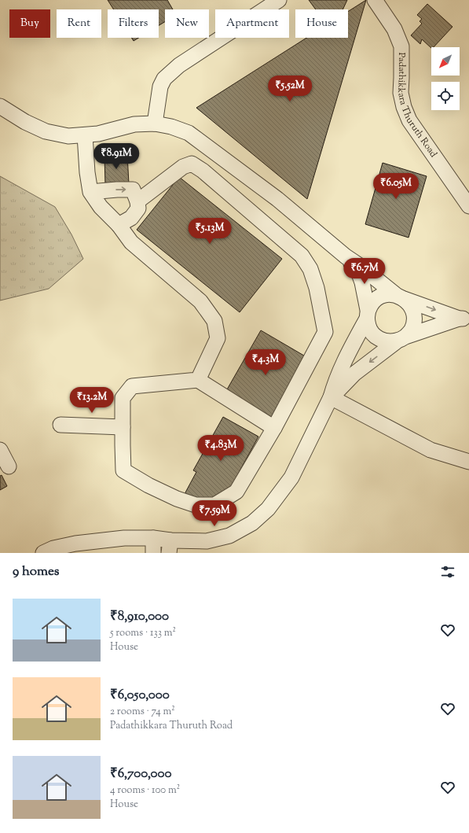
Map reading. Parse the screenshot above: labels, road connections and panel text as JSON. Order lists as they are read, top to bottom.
{
  "streets": {
    "street": ["Padathikkara Thuruth Road"]
  },
  "north": "bottom left",
  "page": {
    "chip": [
      "Buy",
      "Rent",
      "Filters",
      "New",
      "Apartment",
      "House"
    ],
    "price": [
      "₹5.52M",
      "₹8.91M",
      "₹6.05M",
      "₹5.13M",
      "₹6.7M",
      "₹4.3M",
      "₹13.2M",
      "₹4.83M",
      "₹7.59M"
    ],
    "heading": "9 homes",
    "list": [
      {
        "name": "₹8,910,000",
        "note": "5 rooms · 133 m² · House"
      },
      {
        "name": "₹6,050,000",
        "note": "2 rooms · 74 m² · Padathikkara Thuruth Road"
      },
      {
        "name": "₹6,700,000",
        "note": "4 rooms · 100 m² · House"
      }
    ]
  }
}
